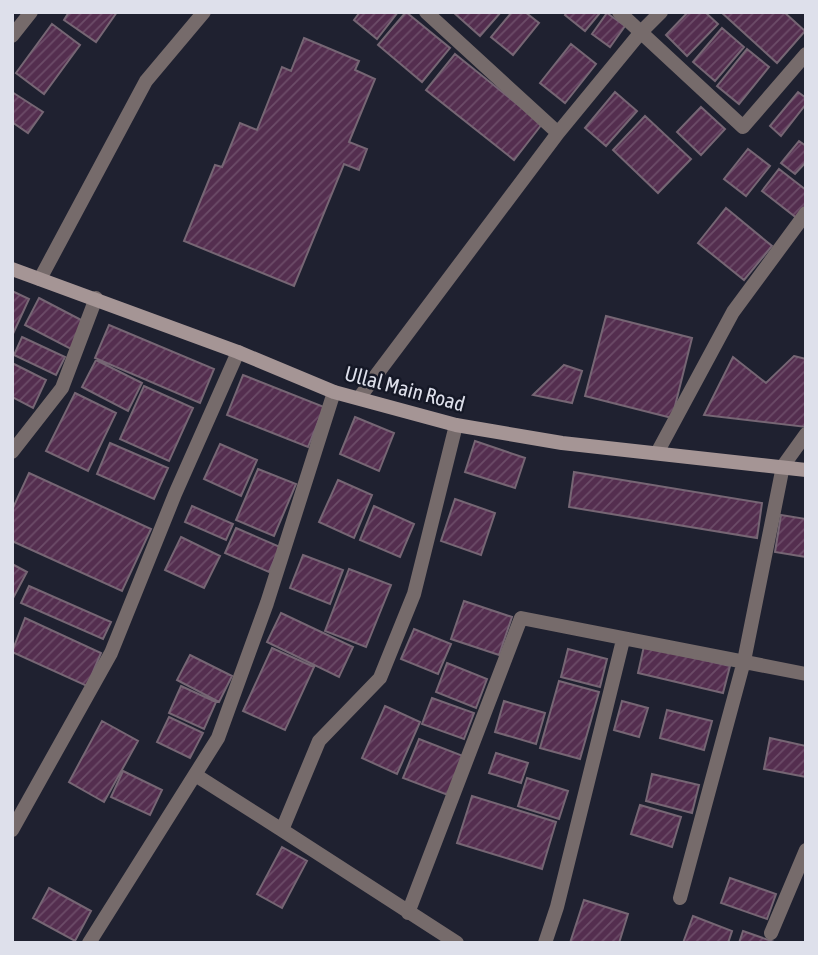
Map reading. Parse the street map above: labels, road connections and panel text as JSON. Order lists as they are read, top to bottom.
{
  "streets": {
    "main road": ["Ullal Main Road"]
  }
}
